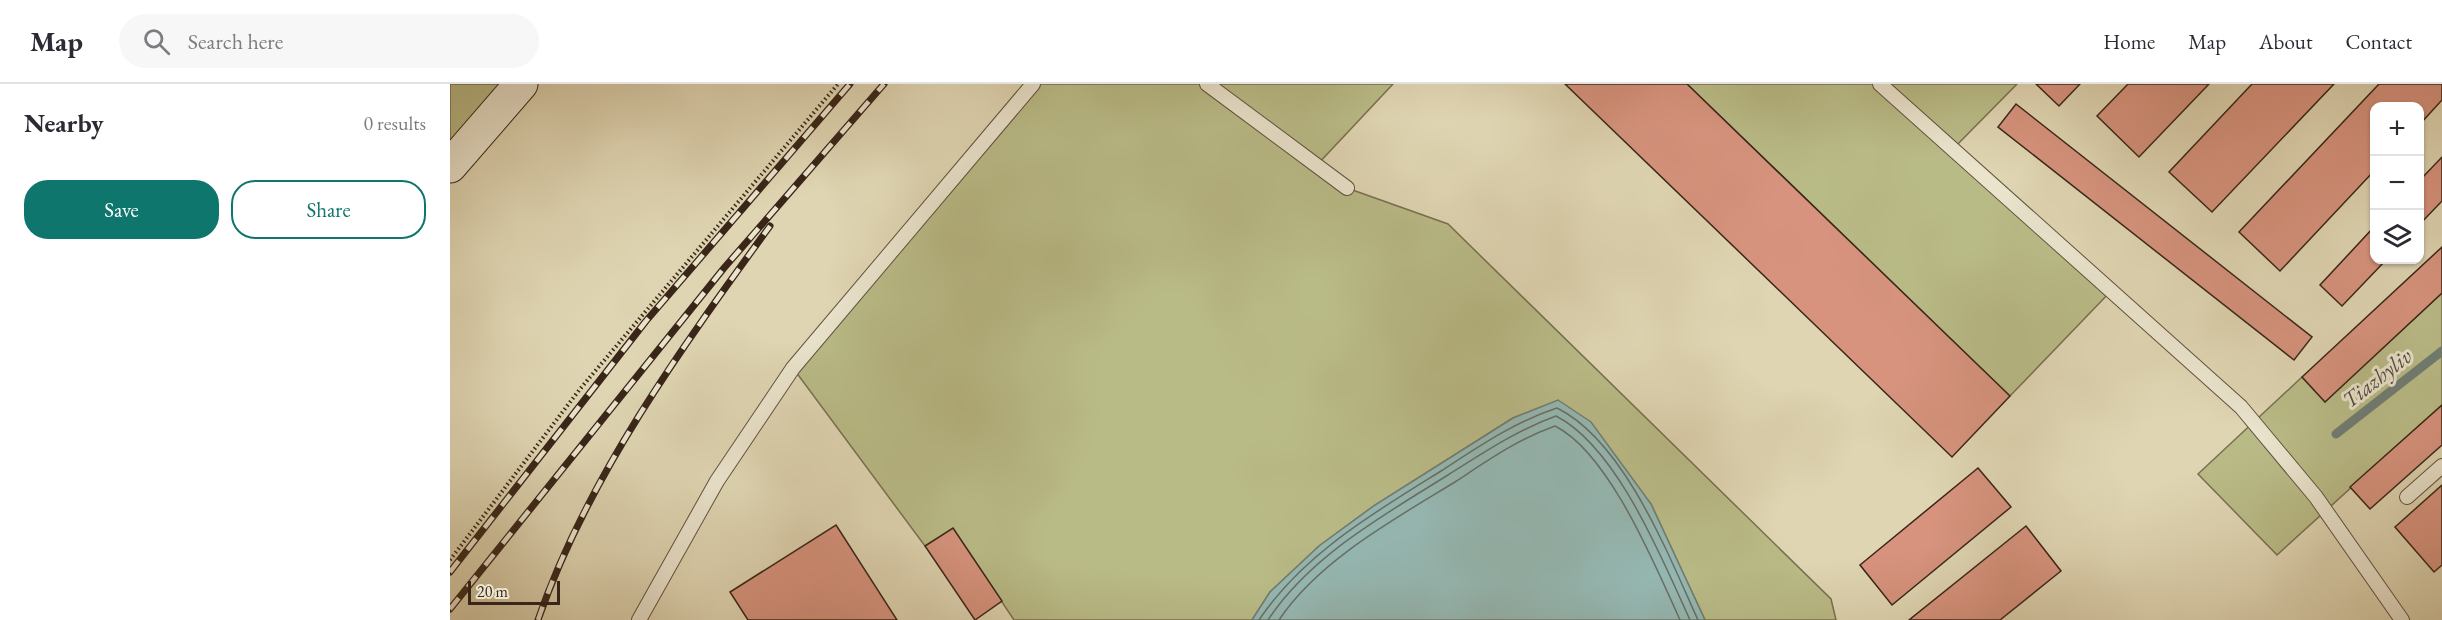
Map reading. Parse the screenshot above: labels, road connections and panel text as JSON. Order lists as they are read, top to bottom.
{
  "water": ["Tiazhyliv"],
  "scale_bar": "20 m",
  "page": {
    "header": "Map",
    "search": "Search here",
    "nav": [
      "Home",
      "Map",
      "About",
      "Contact"
    ],
    "heading": ["Nearby", "0 results"],
    "map_buttons": ["+", "−"],
    "buttons": ["Save", "Share"],
    "scale": "20 m"
  }
}
